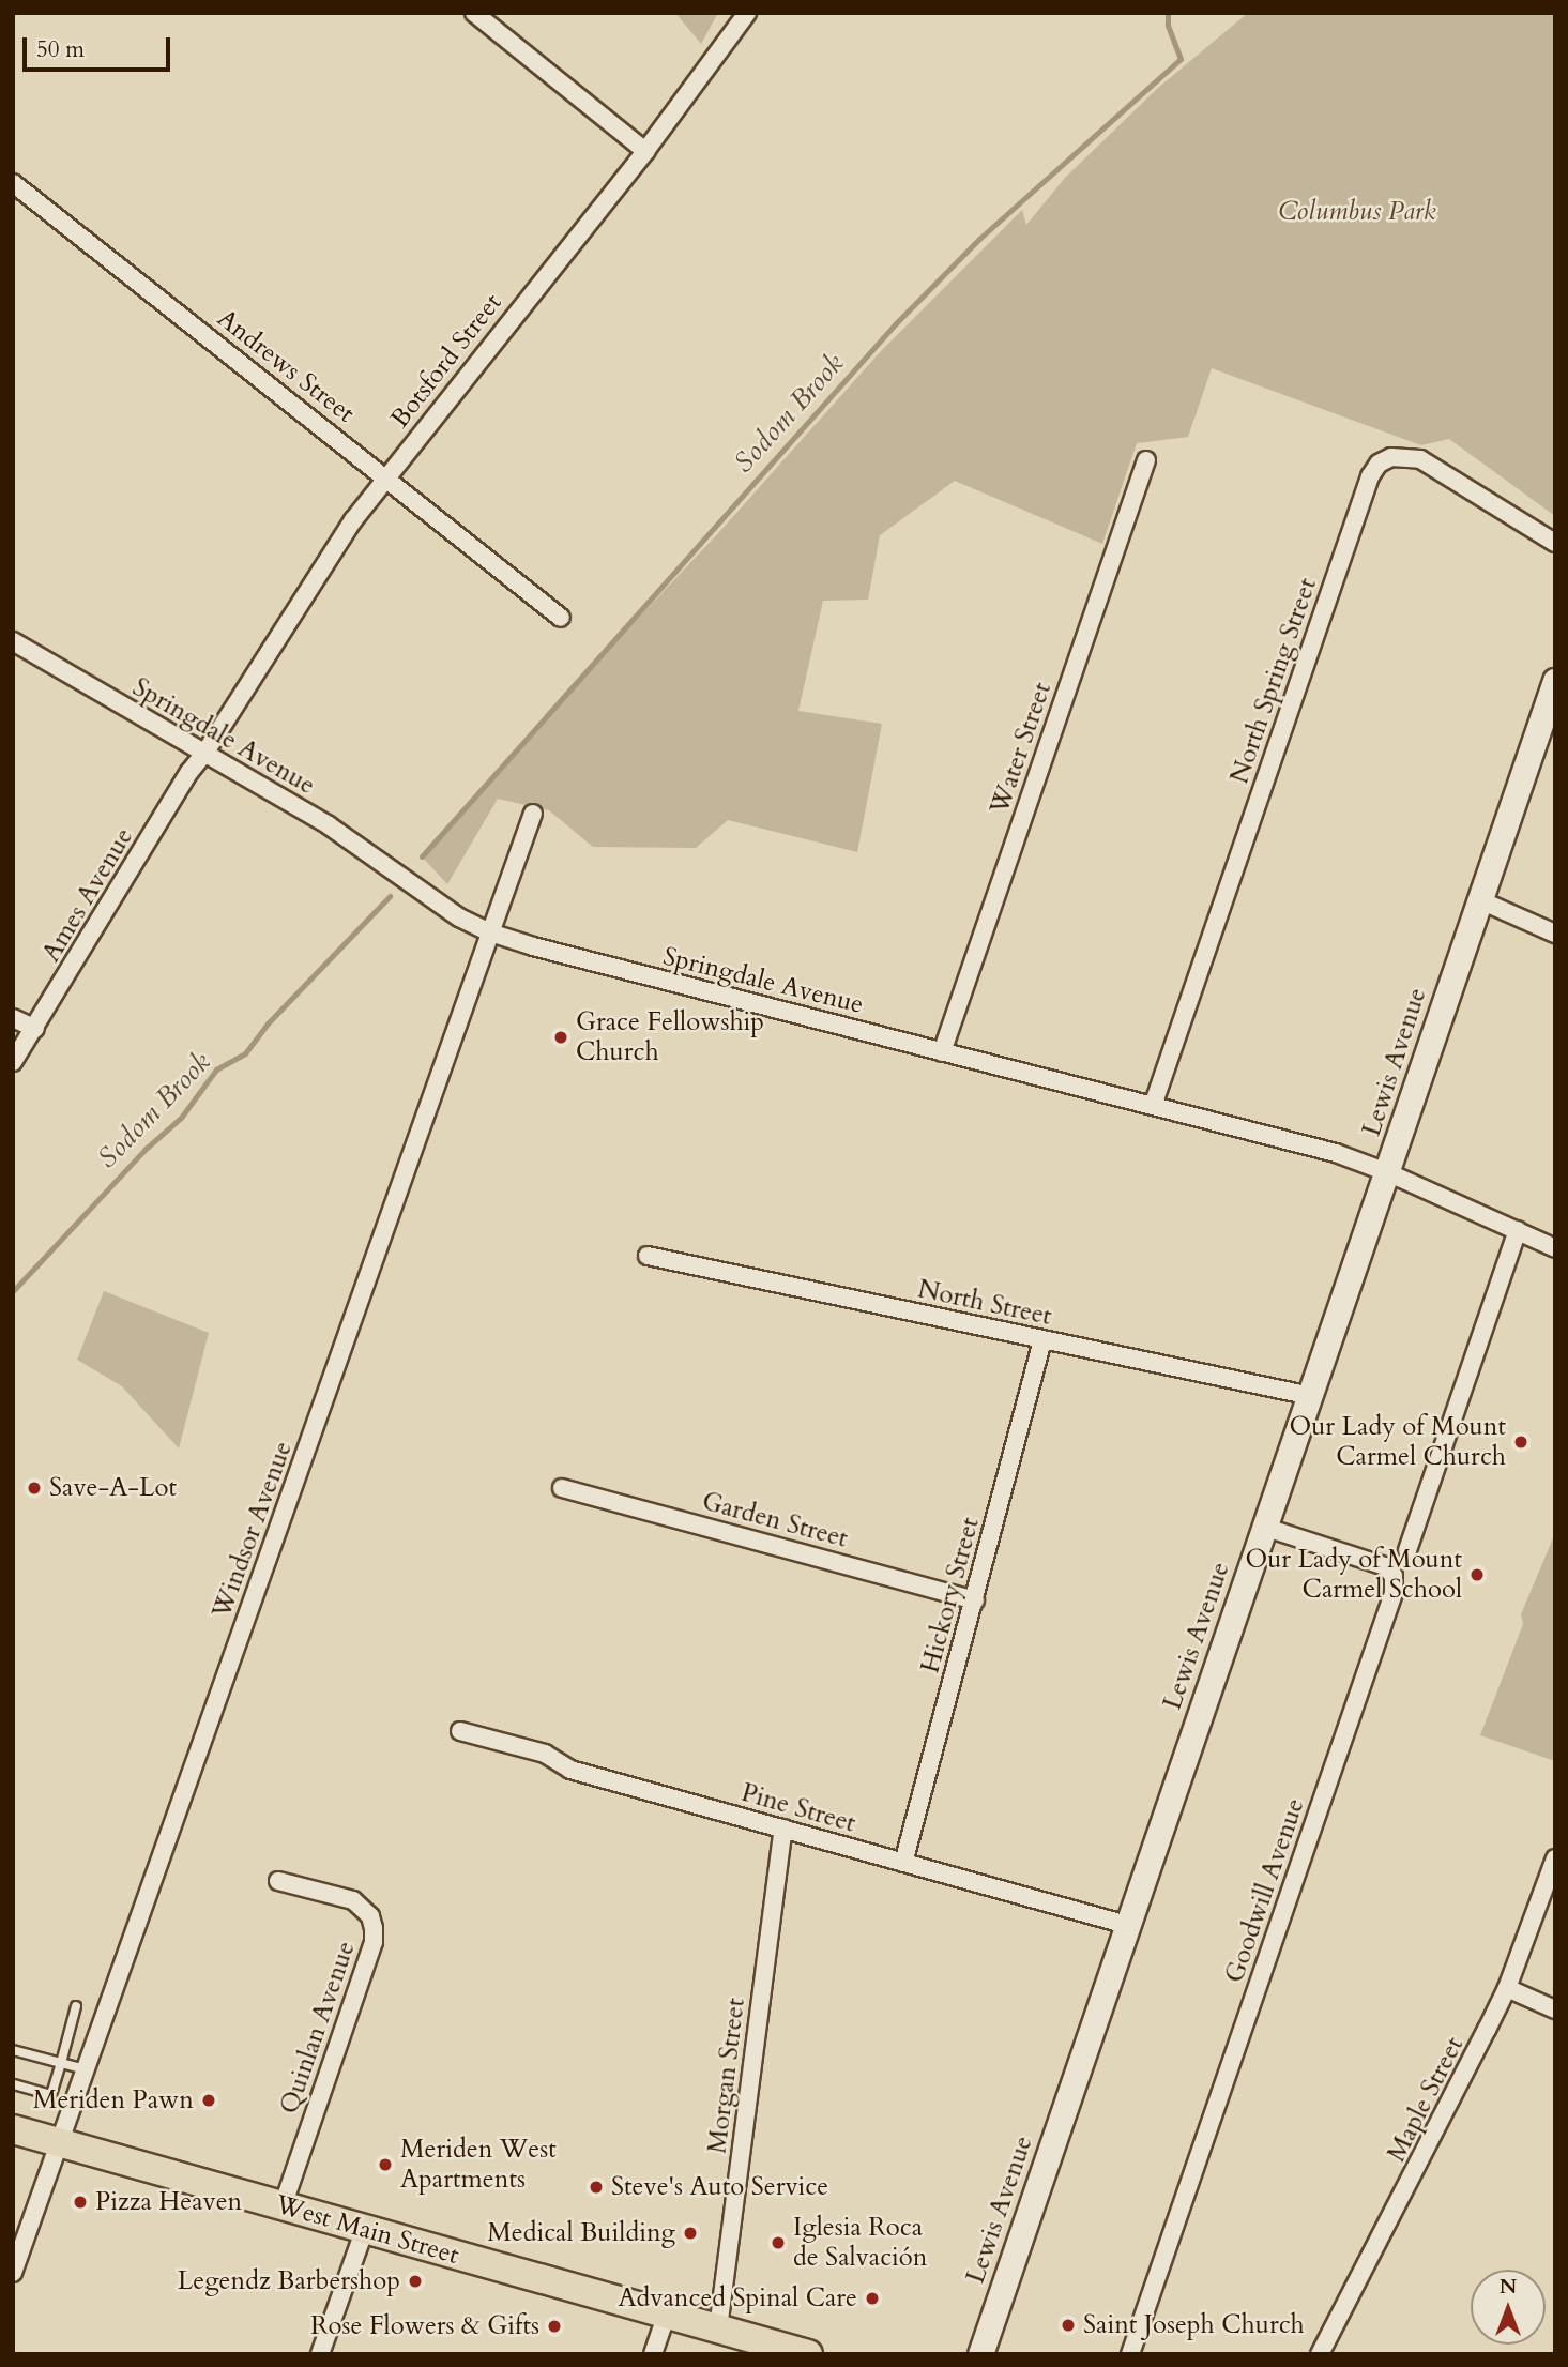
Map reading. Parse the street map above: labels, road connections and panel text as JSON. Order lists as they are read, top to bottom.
{
  "streets": {
    "main road": ["Lewis Avenue", "West Main Street"],
    "street": [
      "Botsford Street",
      "Andrews Street",
      "North Spring Street",
      "Springdale Avenue",
      "Water Street",
      "Ames Avenue",
      "North Street",
      "Garden Street",
      "Windsor Avenue",
      "Hickory Street",
      "Pine Street",
      "Goodwill Avenue",
      "Quinlan Avenue",
      "Morgan Street",
      "Maple Street"
    ]
  },
  "crossings": [
    ["Botsford Street", "Andrews Street"],
    ["Botsford Street", "Springdale Avenue"],
    ["Botsford Street", "Ames Avenue"],
    ["North Spring Street", "Springdale Avenue"],
    ["Springdale Avenue", "Water Street"],
    ["Springdale Avenue", "Ames Avenue"],
    ["Springdale Avenue", "Lewis Avenue"],
    ["Springdale Avenue", "Windsor Avenue"],
    ["Lewis Avenue", "North Street"],
    ["Lewis Avenue", "Pine Street"],
    ["Lewis Avenue", "Goodwill Avenue"],
    ["North Street", "Hickory Street"],
    ["Garden Street", "Hickory Street"],
    ["Windsor Avenue", "West Main Street"],
    ["Hickory Street", "Pine Street"],
    ["Pine Street", "Morgan Street"],
    ["Quinlan Avenue", "West Main Street"],
    ["Morgan Street", "West Main Street"]
  ],
  "water": ["Sodom Brook"],
  "parks": ["Columbus Park"],
  "places": [
    "Grace Fellowship Church",
    "Our Lady of Mount Carmel Church",
    "Save-A-Lot",
    "Our Lady of Mount Carmel School",
    "Meriden Pawn",
    "Meriden West Apartments",
    "Steve's Auto Service",
    "Pizza Heaven",
    "Medical Building",
    "Iglesia Roca de Salvación",
    "Legendz Barbershop",
    "Advanced Spinal Care",
    "Saint Joseph Church",
    "Rose Flowers & Gifts"
  ],
  "scale_bar": "50 m",
  "north": "top"
}
